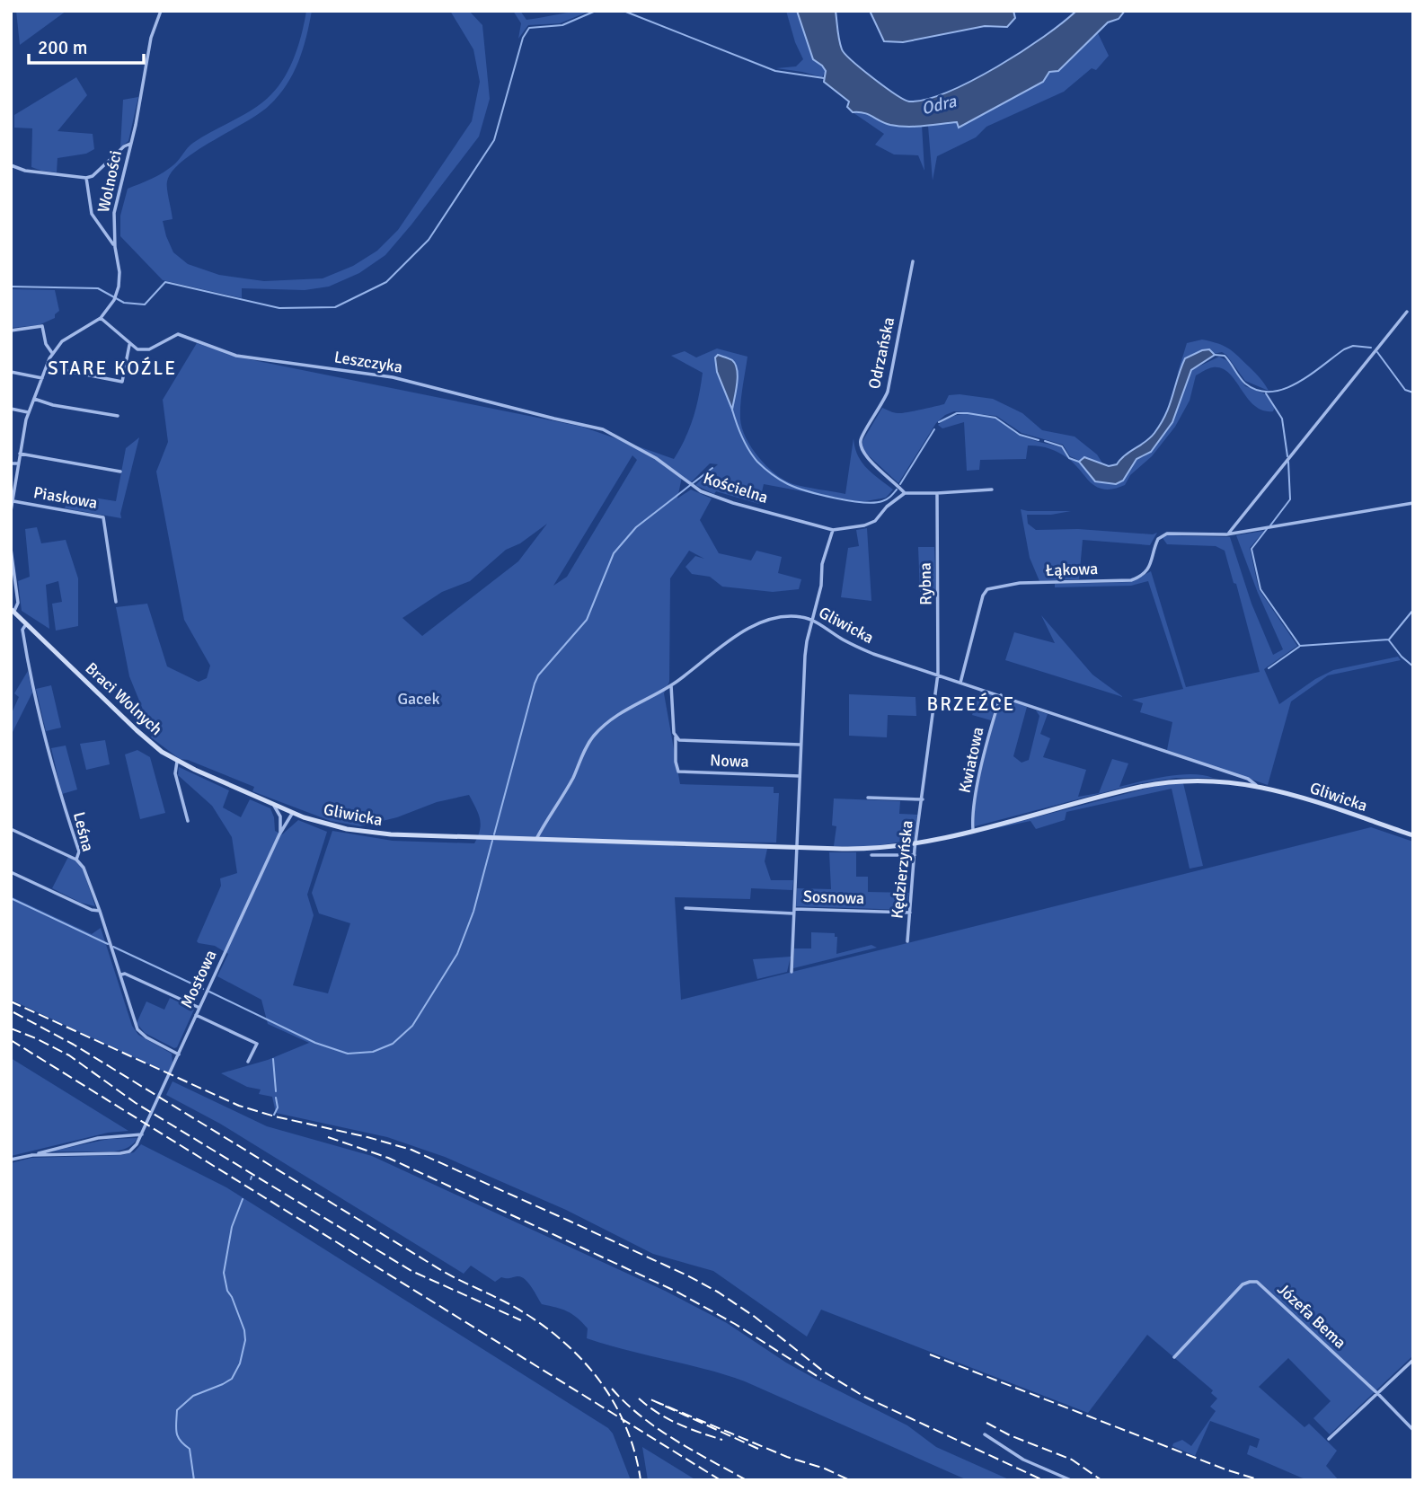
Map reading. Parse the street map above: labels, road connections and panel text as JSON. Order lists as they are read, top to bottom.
{
  "streets": {
    "main road": ["Gliwicka", "Braci Wolnych"],
    "street": [
      "Wolności",
      "Odrzańska",
      "Leszczyka",
      "Kościelna",
      "Piaskowa",
      "Łąkowa",
      "Rybna",
      "Kwiatowa",
      "Nowa",
      "Leśna",
      "Kędzierzyńska",
      "Sosnowa",
      "Mostowa",
      "Józefa Bema"
    ]
  },
  "crossings": [
    ["Wolności", "Piaskowa"],
    ["Leszczyka", "Kościelna"],
    ["Łąkowa", "Gliwicka"],
    ["Rybna", "Gliwicka"],
    ["Rybna", "Kędzierzyńska"],
    ["Gliwicka", "Braci Wolnych"],
    ["Gliwicka", "Kwiatowa"],
    ["Gliwicka", "Kędzierzyńska"],
    ["Gliwicka", "Mostowa"],
    ["Braci Wolnych", "Leśna"],
    ["Leśna", "Mostowa"],
    ["Kędzierzyńska", "Sosnowa"]
  ],
  "districts": ["STARE KOŹLE", "BRZEŹCE"],
  "water": ["Odra"],
  "parks": ["Gacek"],
  "scale_bar": "200 m"
}
